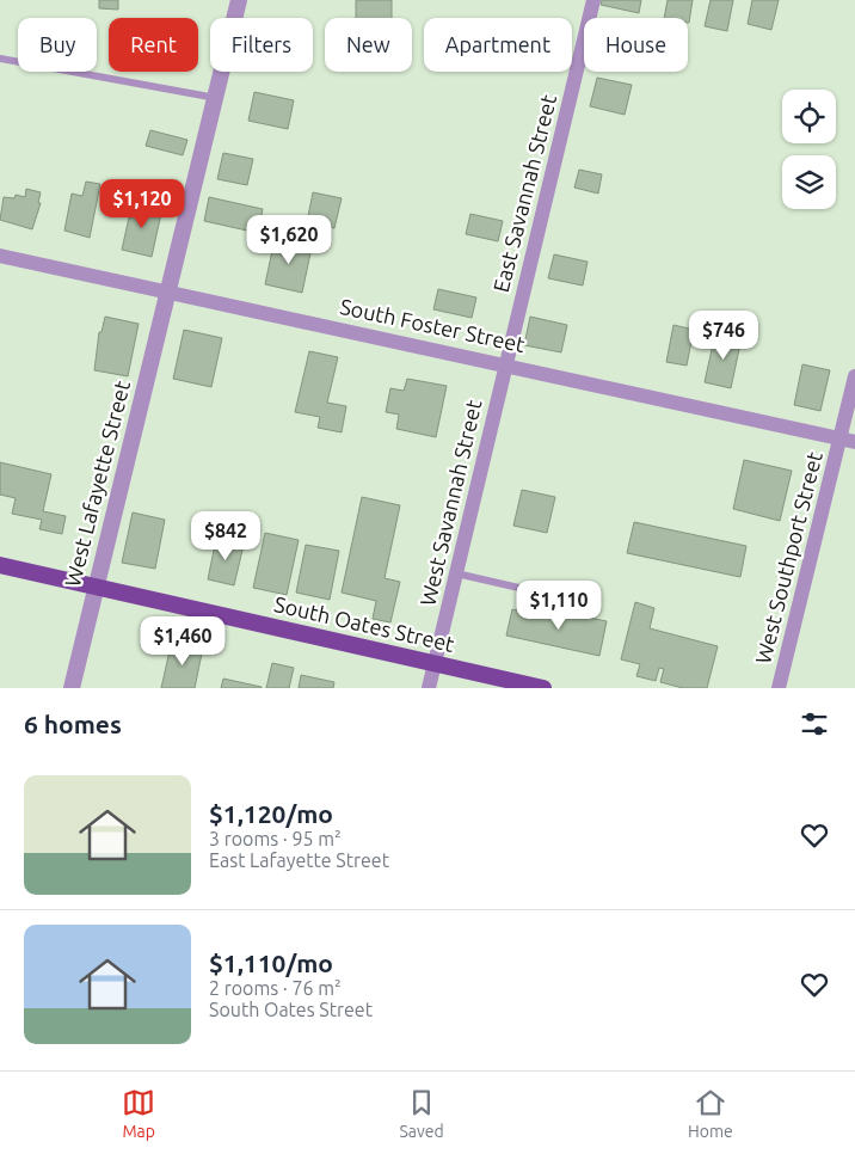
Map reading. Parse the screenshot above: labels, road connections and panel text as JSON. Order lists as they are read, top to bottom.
{
  "streets": {
    "main road": ["South Oates Street"],
    "street": [
      "East Savannah Street",
      "South Foster Street",
      "West Lafayette Street",
      "West Savannah Street",
      "West Southport Street"
    ]
  },
  "crossings": [
    ["East Savannah Street", "South Foster Street"],
    ["East Savannah Street", "West Savannah Street"],
    ["South Foster Street", "West Lafayette Street"],
    ["South Foster Street", "West Savannah Street"],
    ["South Foster Street", "West Southport Street"],
    ["West Lafayette Street", "South Oates Street"],
    ["West Savannah Street", "South Oates Street"]
  ],
  "page": {
    "chip": [
      "Buy",
      "Rent",
      "Filters",
      "New",
      "Apartment",
      "House"
    ],
    "price": [
      "$1,120",
      "$1,620",
      "$746",
      "$842",
      "$1,110",
      "$1,460"
    ],
    "heading": "6 homes",
    "list": [
      {
        "name": "$1,120/mo",
        "note": "3 rooms · 95 m² · East Lafayette Street"
      },
      {
        "name": "$1,110/mo",
        "note": "2 rooms · 76 m² · South Oates Street"
      }
    ],
    "tabs": ["Map", "Saved", "Home"]
  }
}
